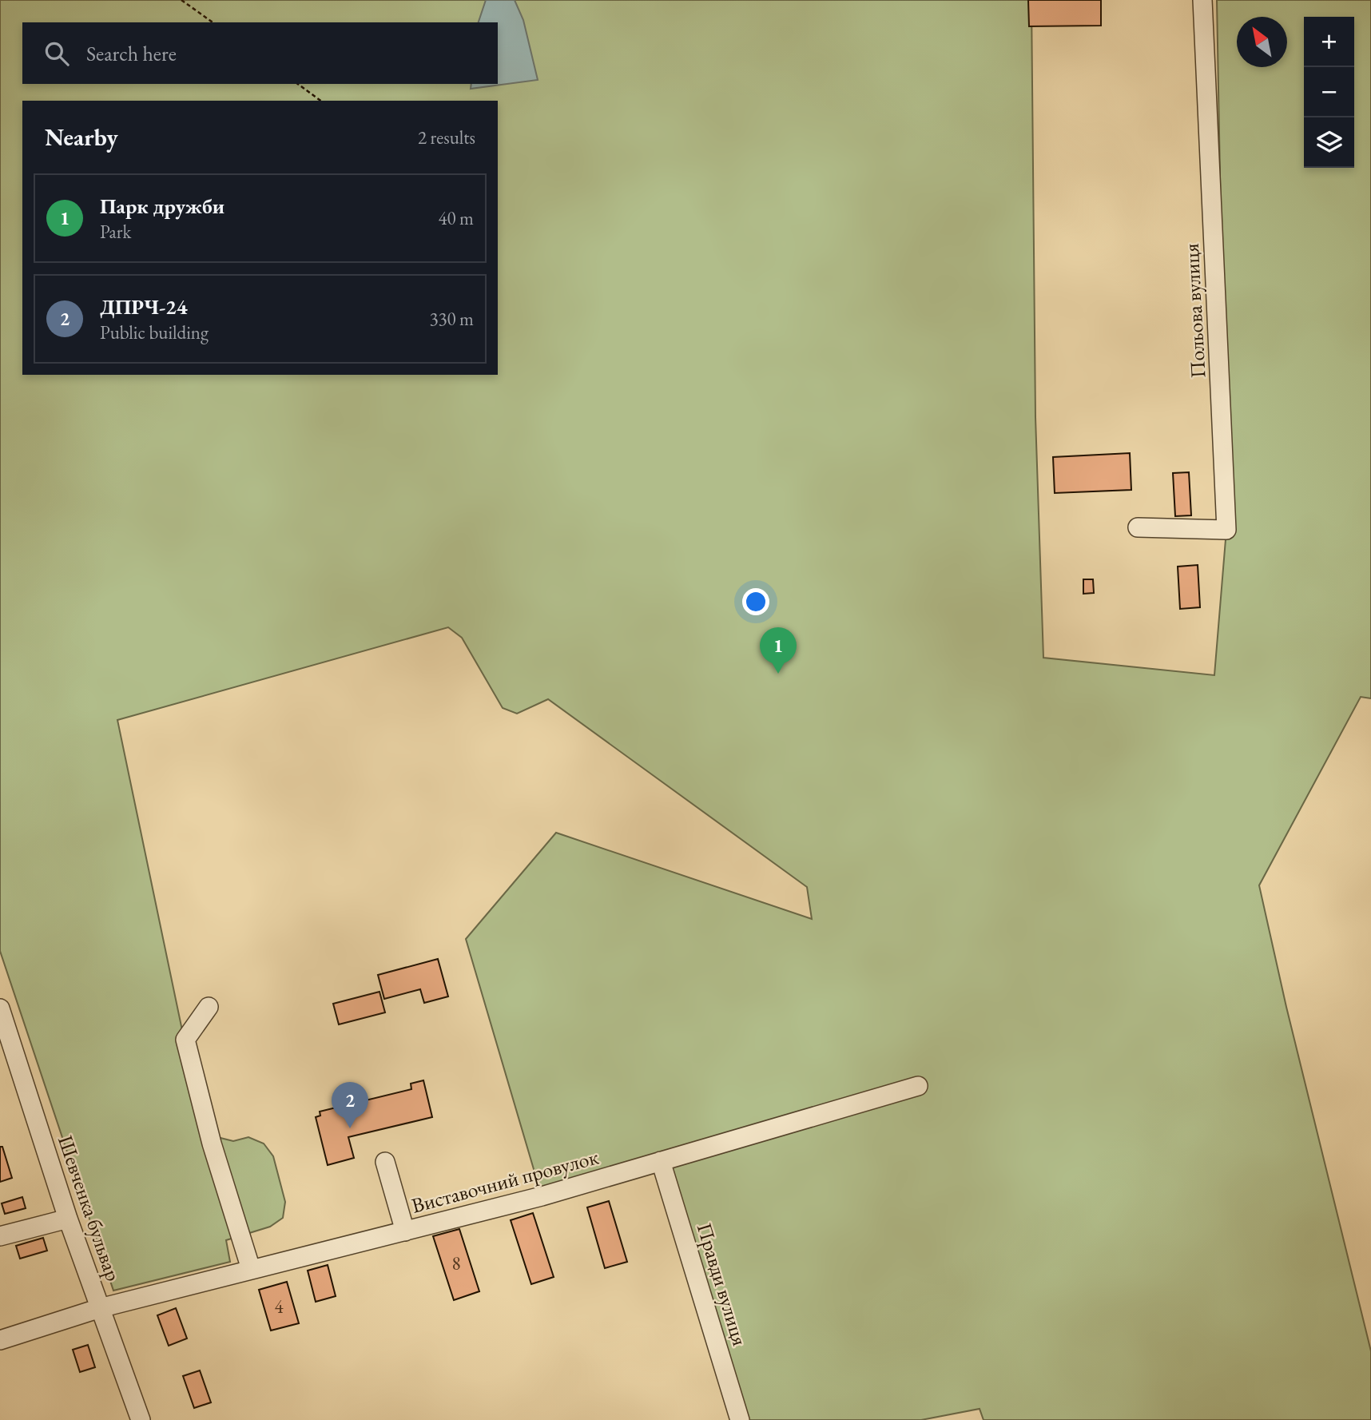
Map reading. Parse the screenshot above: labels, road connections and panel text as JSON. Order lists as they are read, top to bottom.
{
  "streets": {
    "street": [
      "Польова вулиця",
      "Виставочний провулок",
      "Шевченка бульвар",
      "Правди вулиця"
    ]
  },
  "crossings": [
    ["Виставочний провулок", "Шевченка бульвар"],
    ["Виставочний провулок", "Правди вулиця"]
  ],
  "house_numbers": ["8", "4"],
  "north": "top left",
  "page": {
    "map_buttons": ["+", "−"],
    "search": "Search here",
    "heading": ["Nearby", "2 results"],
    "list": [
      {
        "mark": "1",
        "name": "Парк дружби",
        "note": "Park",
        "value": "40 m"
      },
      {
        "mark": "2",
        "name": "ДПРЧ-24",
        "note": "Public building",
        "value": "330 m"
      }
    ],
    "pins": ["1", "2"]
  }
}
